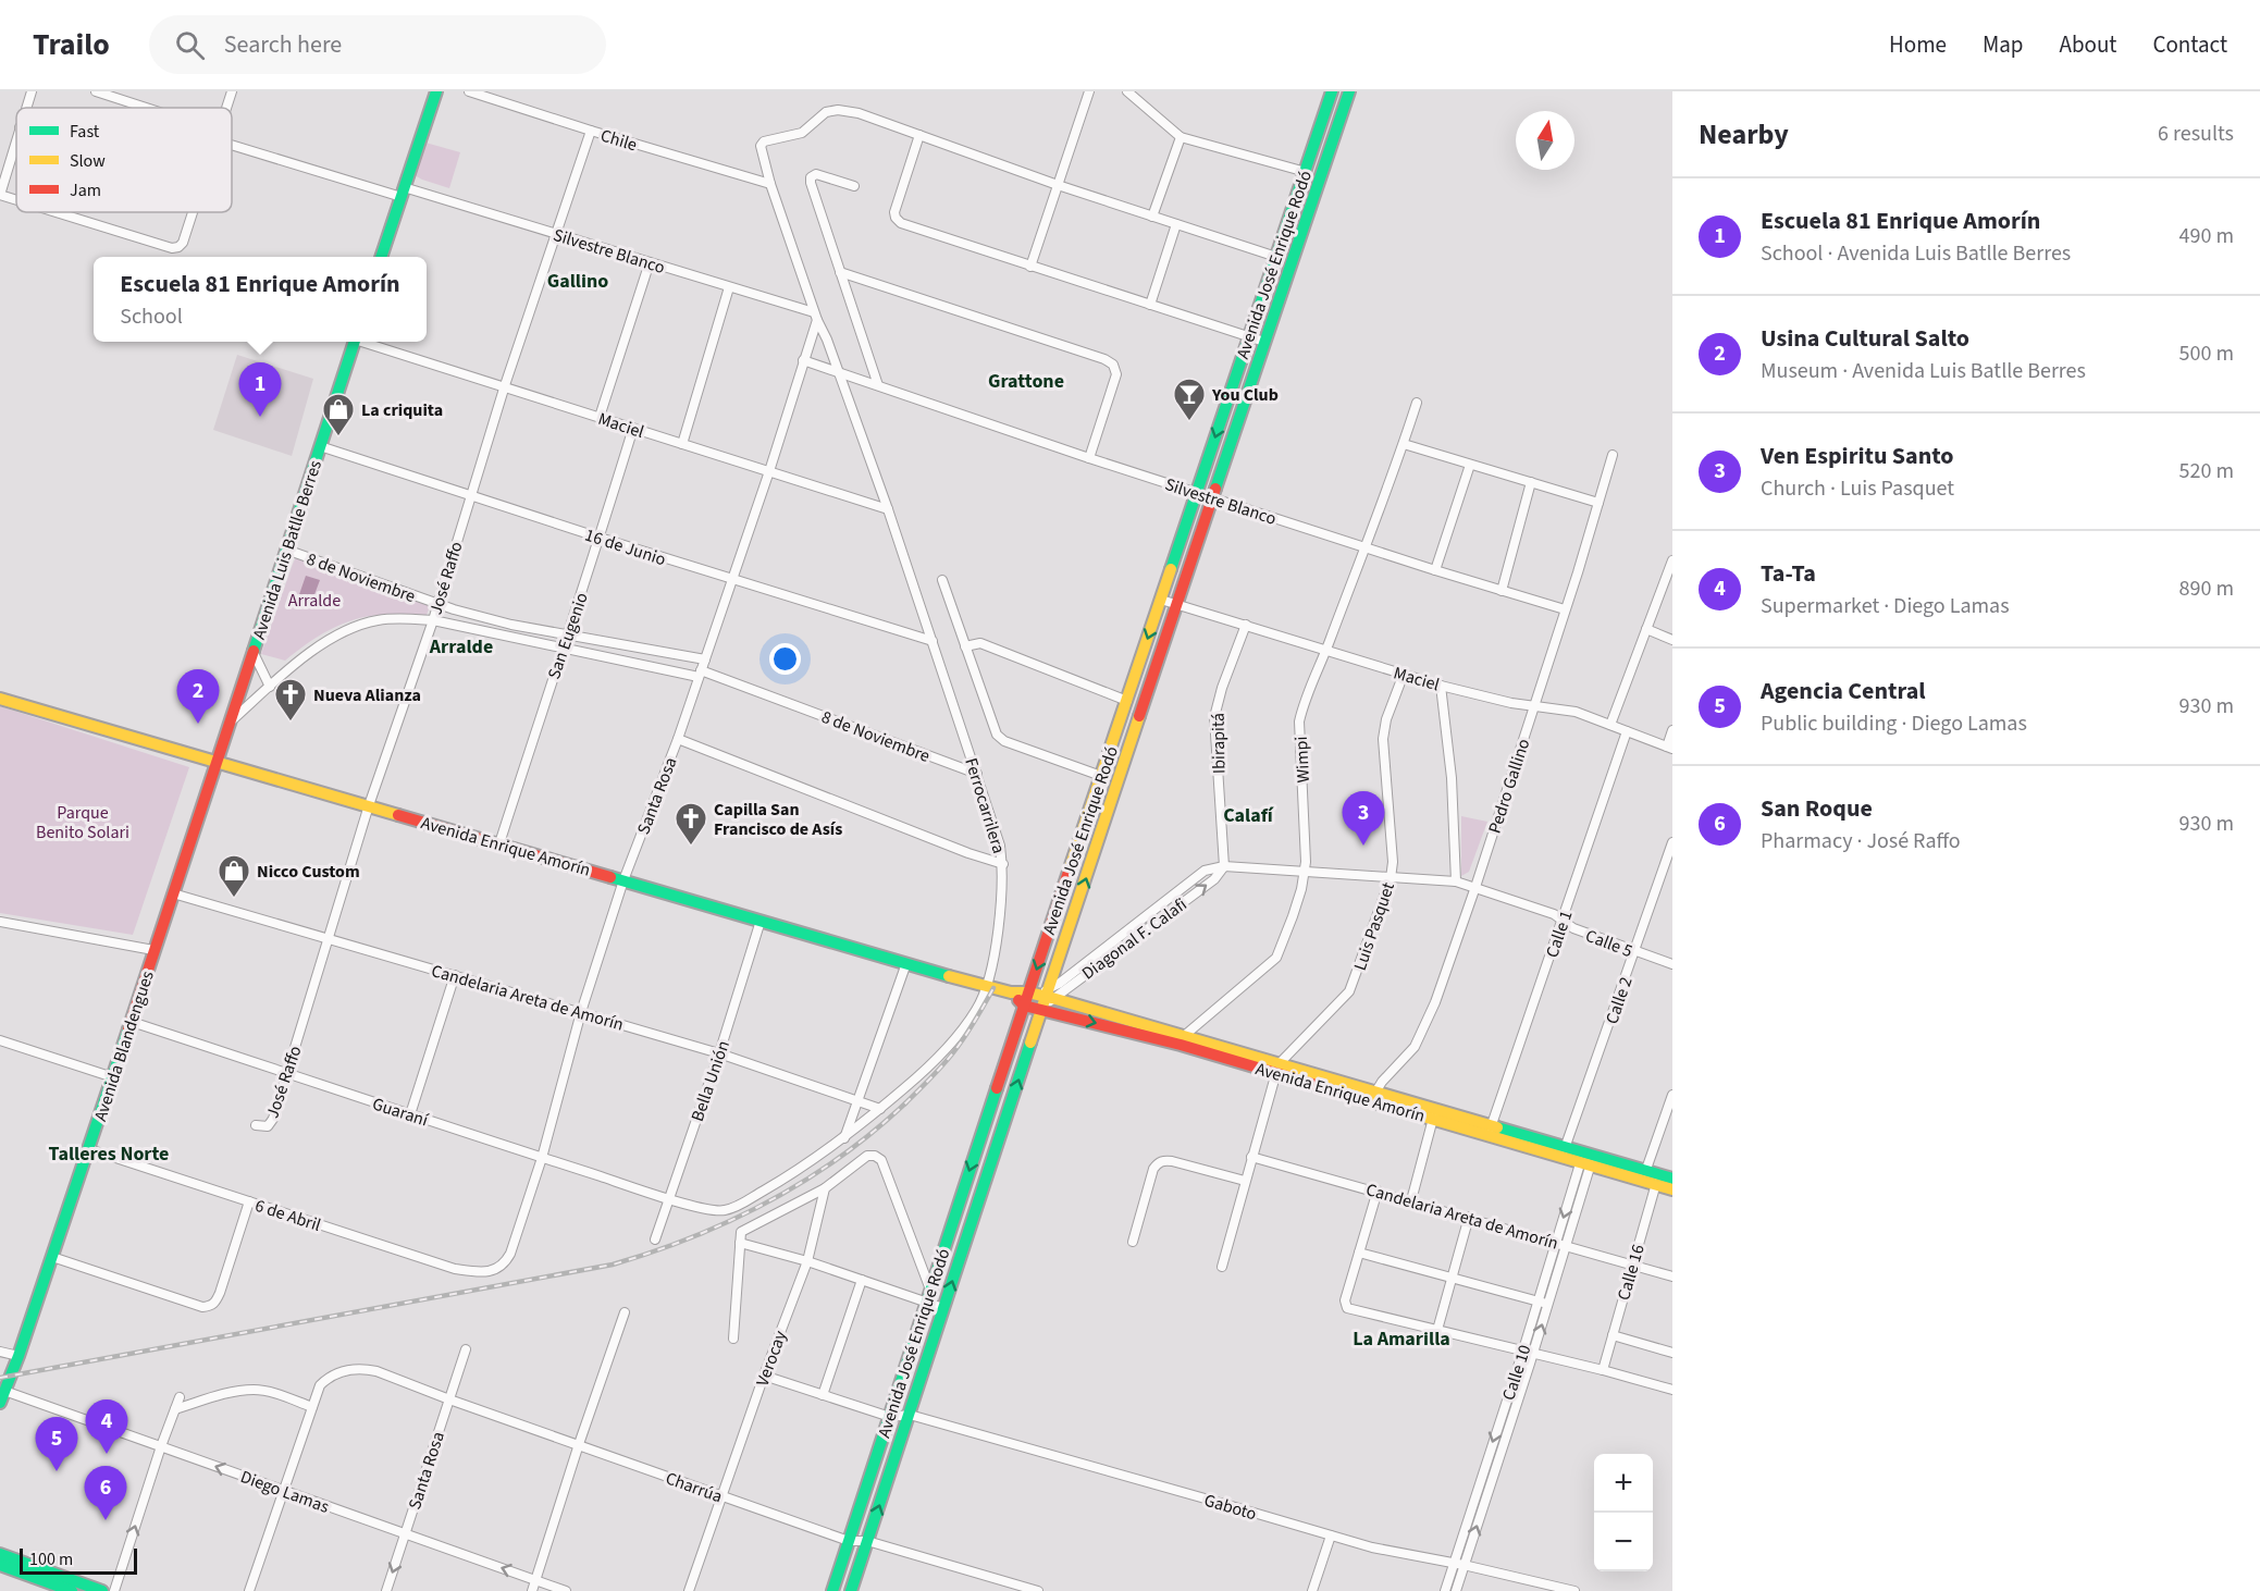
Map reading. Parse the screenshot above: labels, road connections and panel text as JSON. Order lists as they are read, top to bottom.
{
  "streets": {
    "street": [
      "Chile",
      "Silvestre Blanco",
      "Avenida José Enrique Rodó",
      "Maciel",
      "16 de Junio",
      "Avenida Luis Batlle Berres",
      "8 de Noviembre",
      "José Raffo",
      "San Eugenio",
      "Ibirapitá",
      "Wimpi",
      "Pedro Gallino",
      "Santa Rosa",
      "Ferrocarrilera",
      "Avenida Enrique Amorín",
      "Luis Pasquet",
      "Calle 1",
      "Diagonal F. Calafi",
      "Calle 5",
      "Candelaria Areta de Amorín",
      "Calle 2",
      "Avenida Blandengues",
      "Bella Unión",
      "Guaraní",
      "6 de Abril",
      "Calle 16",
      "Verocay",
      "Calle 10",
      "Charrúa",
      "Diego Lamas",
      "Gaboto"
    ]
  },
  "crossings": [
    ["Chile", "José Raffo"],
    ["Chile", "Ferrocarrilera"],
    ["Silvestre Blanco", "Avenida José Enrique Rodó"],
    ["Silvestre Blanco", "José Raffo"],
    ["Silvestre Blanco", "Wimpi"],
    ["Silvestre Blanco", "Pedro Gallino"],
    ["Silvestre Blanco", "Santa Rosa"],
    ["Silvestre Blanco", "Ferrocarrilera"],
    ["Avenida José Enrique Rodó", "Maciel"],
    ["Avenida José Enrique Rodó", "Avenida Enrique Amorín"],
    ["Avenida José Enrique Rodó", "Diagonal F. Calafi"],
    ["Avenida José Enrique Rodó", "Charrúa"],
    ["Avenida José Enrique Rodó", "Gaboto"],
    ["Maciel", "José Raffo"],
    ["Maciel", "San Eugenio"],
    ["Maciel", "Ibirapitá"],
    ["Maciel", "Wimpi"],
    ["Maciel", "Pedro Gallino"],
    ["Maciel", "Santa Rosa"],
    ["Maciel", "Ferrocarrilera"],
    ["Maciel", "Luis Pasquet"],
    ["Maciel", "Calle 1"],
    ["16 de Junio", "Avenida Luis Batlle Berres"],
    ["16 de Junio", "José Raffo"],
    ["16 de Junio", "San Eugenio"],
    ["16 de Junio", "Santa Rosa"],
    ["16 de Junio", "Ferrocarrilera"],
    ["Avenida Luis Batlle Berres", "8 de Noviembre"],
    ["Avenida Luis Batlle Berres", "Avenida Enrique Amorín"],
    ["Avenida Luis Batlle Berres", "Avenida Blandengues"],
    ["8 de Noviembre", "José Raffo"],
    ["8 de Noviembre", "San Eugenio"],
    ["8 de Noviembre", "Santa Rosa"],
    ["8 de Noviembre", "Ferrocarrilera"],
    ["José Raffo", "Avenida Enrique Amorín"],
    ["José Raffo", "Candelaria Areta de Amorín"],
    ["José Raffo", "Guaraní"],
    ["San Eugenio", "Avenida Enrique Amorín"],
    ["Ibirapitá", "Diagonal F. Calafi"],
    ["Wimpi", "Avenida Enrique Amorín"],
    ["Wimpi", "Diagonal F. Calafi"],
    ["Pedro Gallino", "Avenida Enrique Amorín"],
    ["Pedro Gallino", "Diagonal F. Calafi"],
    ["Pedro Gallino", "Calle 5"],
    ["Santa Rosa", "Ferrocarrilera"],
    ["Santa Rosa", "Avenida Enrique Amorín"],
    ["Santa Rosa", "Candelaria Areta de Amorín"],
    ["Santa Rosa", "Guaraní"],
    ["Santa Rosa", "6 de Abril"],
    ["Santa Rosa", "Charrúa"],
    ["Santa Rosa", "Diego Lamas"],
    ["Ferrocarrilera", "Avenida Enrique Amorín"],
    ["Ferrocarrilera", "Candelaria Areta de Amorín"],
    ["Ferrocarrilera", "Bella Unión"],
    ["Ferrocarrilera", "Guaraní"],
    ["Avenida Enrique Amorín", "Luis Pasquet"],
    ["Avenida Enrique Amorín", "Calle 1"],
    ["Avenida Enrique Amorín", "Diagonal F. Calafi"],
    ["Avenida Enrique Amorín", "Calle 2"],
    ["Avenida Enrique Amorín", "Avenida Blandengues"],
    ["Avenida Enrique Amorín", "Bella Unión"],
    ["Avenida Enrique Amorín", "Calle 16"],
    ["Avenida Enrique Amorín", "Calle 10"],
    ["Luis Pasquet", "Diagonal F. Calafi"],
    ["Calle 1", "Calle 5"],
    ["Diagonal F. Calafi", "Calle 5"],
    ["Calle 5", "Calle 2"],
    ["Candelaria Areta de Amorín", "Avenida Blandengues"],
    ["Candelaria Areta de Amorín", "Bella Unión"],
    ["Candelaria Areta de Amorín", "Calle 16"],
    ["Candelaria Areta de Amorín", "Calle 10"],
    ["Avenida Blandengues", "Guaraní"],
    ["Avenida Blandengues", "6 de Abril"],
    ["Avenida Blandengues", "Diego Lamas"],
    ["Bella Unión", "Guaraní"],
    ["Verocay", "Charrúa"],
    ["Calle 10", "Gaboto"]
  ],
  "one_way": ["Diego Lamas"],
  "districts": [
    "Gallino",
    "Grattone",
    "Arralde",
    "Calafí",
    "Talleres Norte",
    "La Amarilla"
  ],
  "parks": ["Arralde", "Parque Benito Solari"],
  "places": {
    "bar": ["You Club"],
    "shop": ["La criquita", "Nicco Custom"],
    "church": ["Nueva Alianza", "Capilla San Francisco de Asís"]
  },
  "legend": ["Fast", "Slow", "Jam"],
  "scale_bar": "100 m",
  "north": "top",
  "page": {
    "header": "Trailo",
    "search": "Search here",
    "nav": [
      "Home",
      "Map",
      "About",
      "Contact"
    ],
    "heading": ["Nearby", "6 results"],
    "list": [
      {
        "mark": "1",
        "name": "Escuela 81 Enrique Amorín",
        "note": "School · Avenida Luis Batlle Berres",
        "value": "490 m"
      },
      {
        "mark": "2",
        "name": "Usina Cultural Salto",
        "note": "Museum · Avenida Luis Batlle Berres",
        "value": "500 m"
      },
      {
        "mark": "3",
        "name": "Ven Espiritu Santo",
        "note": "Church · Luis Pasquet",
        "value": "520 m"
      },
      {
        "mark": "4",
        "name": "Ta-Ta",
        "note": "Supermarket · Diego Lamas",
        "value": "890 m"
      },
      {
        "mark": "5",
        "name": "Agencia Central",
        "note": "Public building · Diego Lamas",
        "value": "930 m"
      },
      {
        "mark": "6",
        "name": "San Roque",
        "note": "Pharmacy · José Raffo",
        "value": "930 m"
      }
    ],
    "popup": ["Escuela 81 Enrique Amorín", "School"],
    "pins": [
      "1",
      "2",
      "3",
      "4",
      "5",
      "6"
    ],
    "map_buttons": ["+", "−"],
    "scale": "100 m"
  }
}
